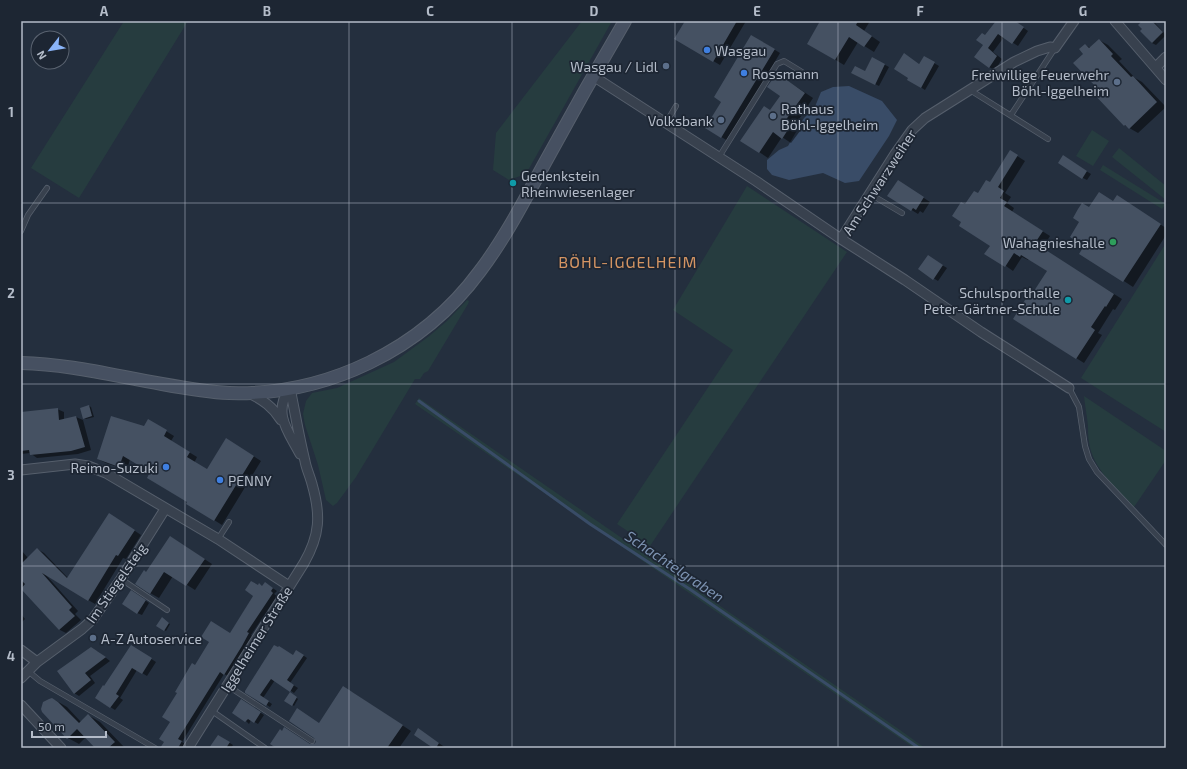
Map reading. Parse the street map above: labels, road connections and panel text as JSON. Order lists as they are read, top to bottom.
{
  "streets": {
    "street": ["Am Schwarzweiher", "Im Stiegelsteig", "Iggelheimer Straße"]
  },
  "districts": ["BÖHL-IGGELHEIM"],
  "water": ["Schachtelgraben"],
  "places": [
    "Wasgau",
    "Wasgau / Lidl",
    "Rossmann",
    "Freiwillige Feuerwehr Böhl-Iggelheim",
    "Rathaus Böhl-Iggelheim",
    "Volksbank",
    "Gedenkstein Rheinwiesenlager",
    "Wahagnieshalle",
    "Schulsporthalle Peter-Gärtner-Schule",
    "Reimo-Suzuki",
    "PENNY",
    "A-Z Autoservice"
  ],
  "scale_bar": "50 m",
  "north": "bottom left",
  "grid": {
    "columns": [
      "A",
      "B",
      "C",
      "D",
      "E",
      "F",
      "G"
    ],
    "rows": [
      "1",
      "2",
      "3",
      "4"
    ]
  }
}
